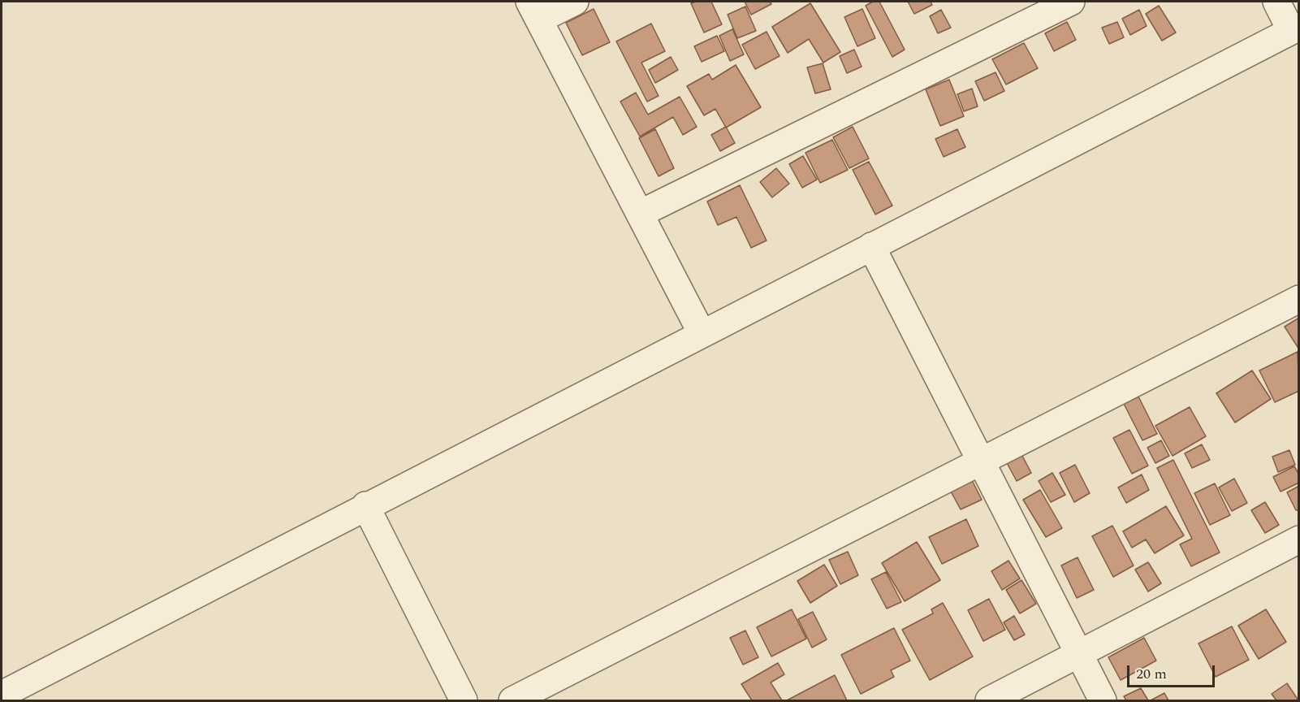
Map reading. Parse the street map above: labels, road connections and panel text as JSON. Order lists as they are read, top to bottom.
{
  "scale_bar": "20 m"
}
